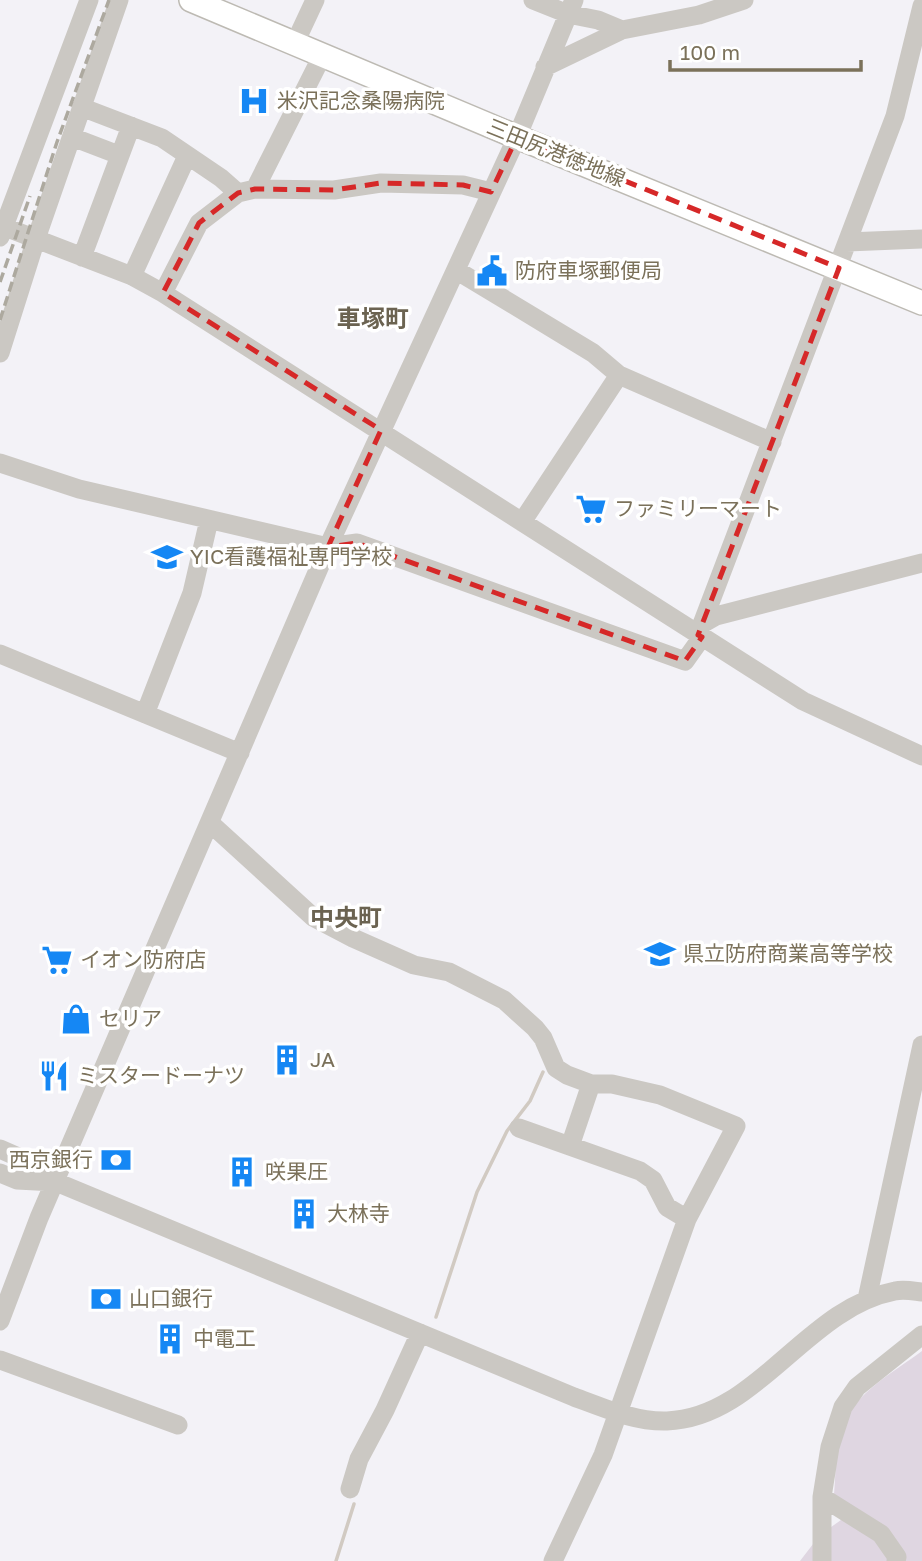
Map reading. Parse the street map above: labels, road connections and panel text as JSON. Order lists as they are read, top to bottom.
{
  "streets": {
    "main road": ["三田尻港徳地線"]
  },
  "districts": ["車塚町", "中央町"],
  "places": {
    "hospital": ["米沢記念桑陽病院"],
    "public building": ["防府車塚郵便局"],
    "supermarket": ["ファミリーマート", "イオン防府店"],
    "school or university": ["YIC看護福祉専門学校", "県立防府商業高等学校"],
    "shop": ["セリア"],
    "building": [
      "JA",
      "咲果圧",
      "大林寺",
      "中電工"
    ],
    "restaurant": ["ミスタードーナツ"],
    "bank": ["西京銀行", "山口銀行"]
  },
  "scale_bar": "100 m"
}
